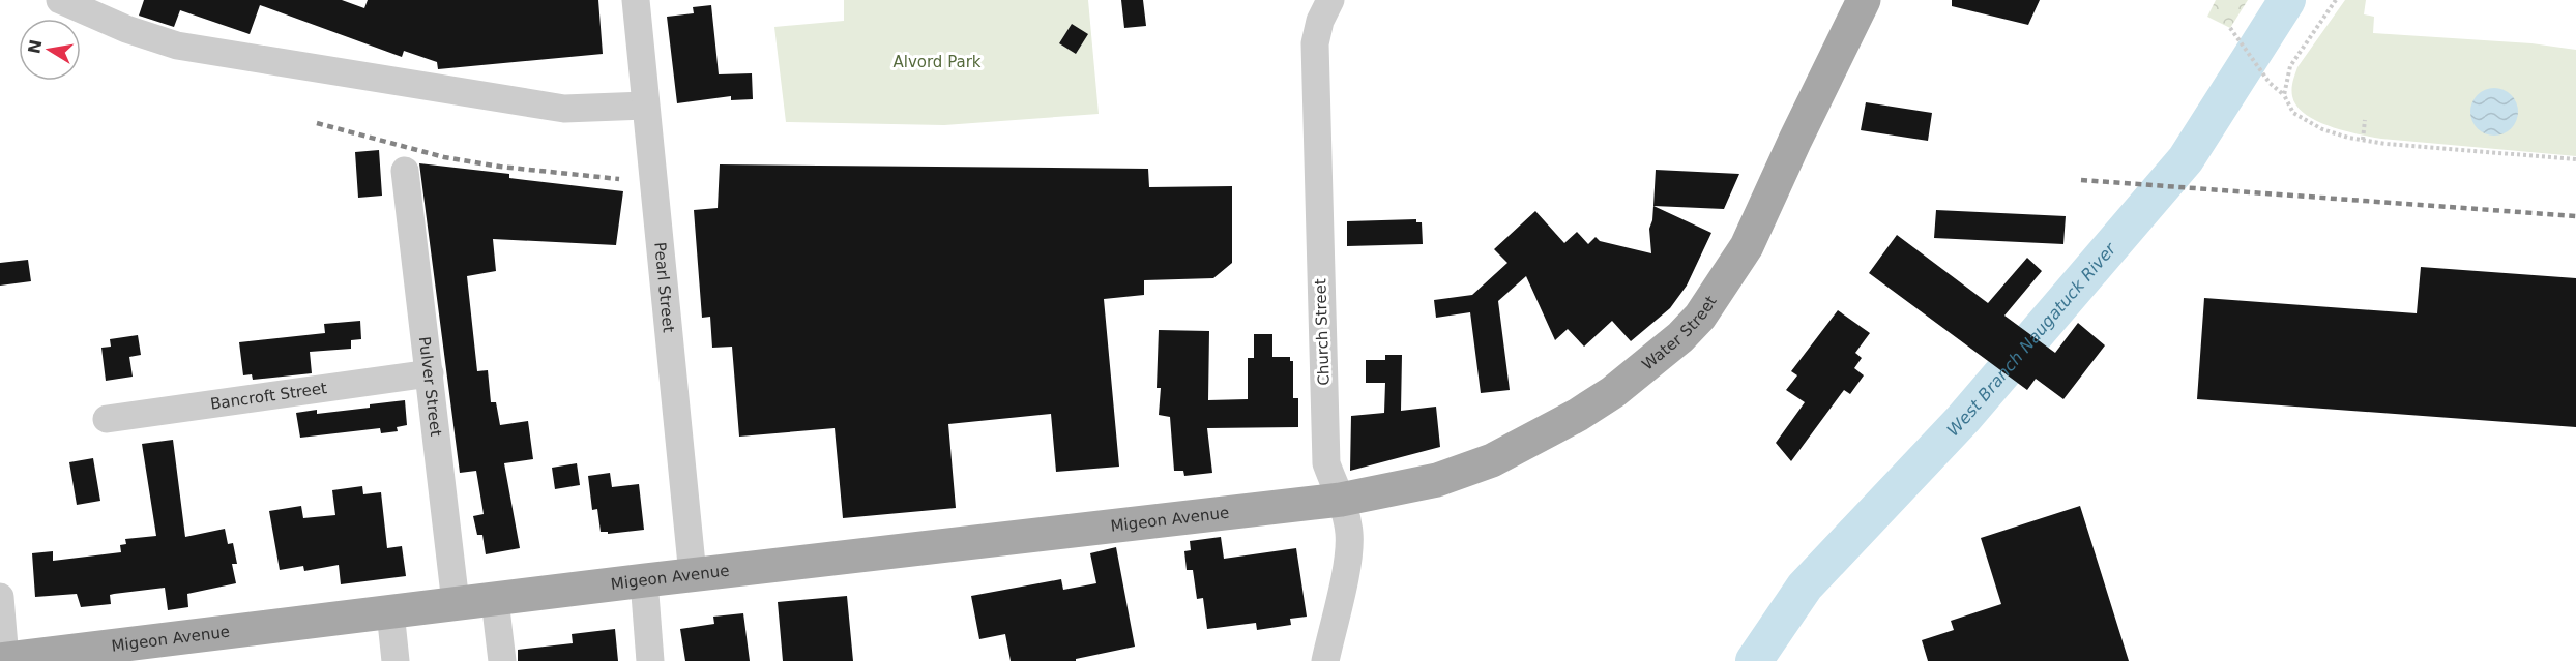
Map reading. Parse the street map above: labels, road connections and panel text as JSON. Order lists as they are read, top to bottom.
{
  "streets": {
    "main road": ["Water Street", "Migeon Avenue"],
    "street": [
      "Pearl Street",
      "Church Street",
      "Pulver Street",
      "Bancroft Street"
    ]
  },
  "crossings": [
    ["Pearl Street", "Migeon Avenue"],
    ["Church Street", "Water Street"],
    ["Church Street", "Migeon Avenue"],
    ["Water Street", "Migeon Avenue"],
    ["Pulver Street", "Bancroft Street"],
    ["Pulver Street", "Migeon Avenue"]
  ],
  "water": ["West Branch Naugatuck River"],
  "parks": ["Alvord Park"],
  "north": "left"
}
